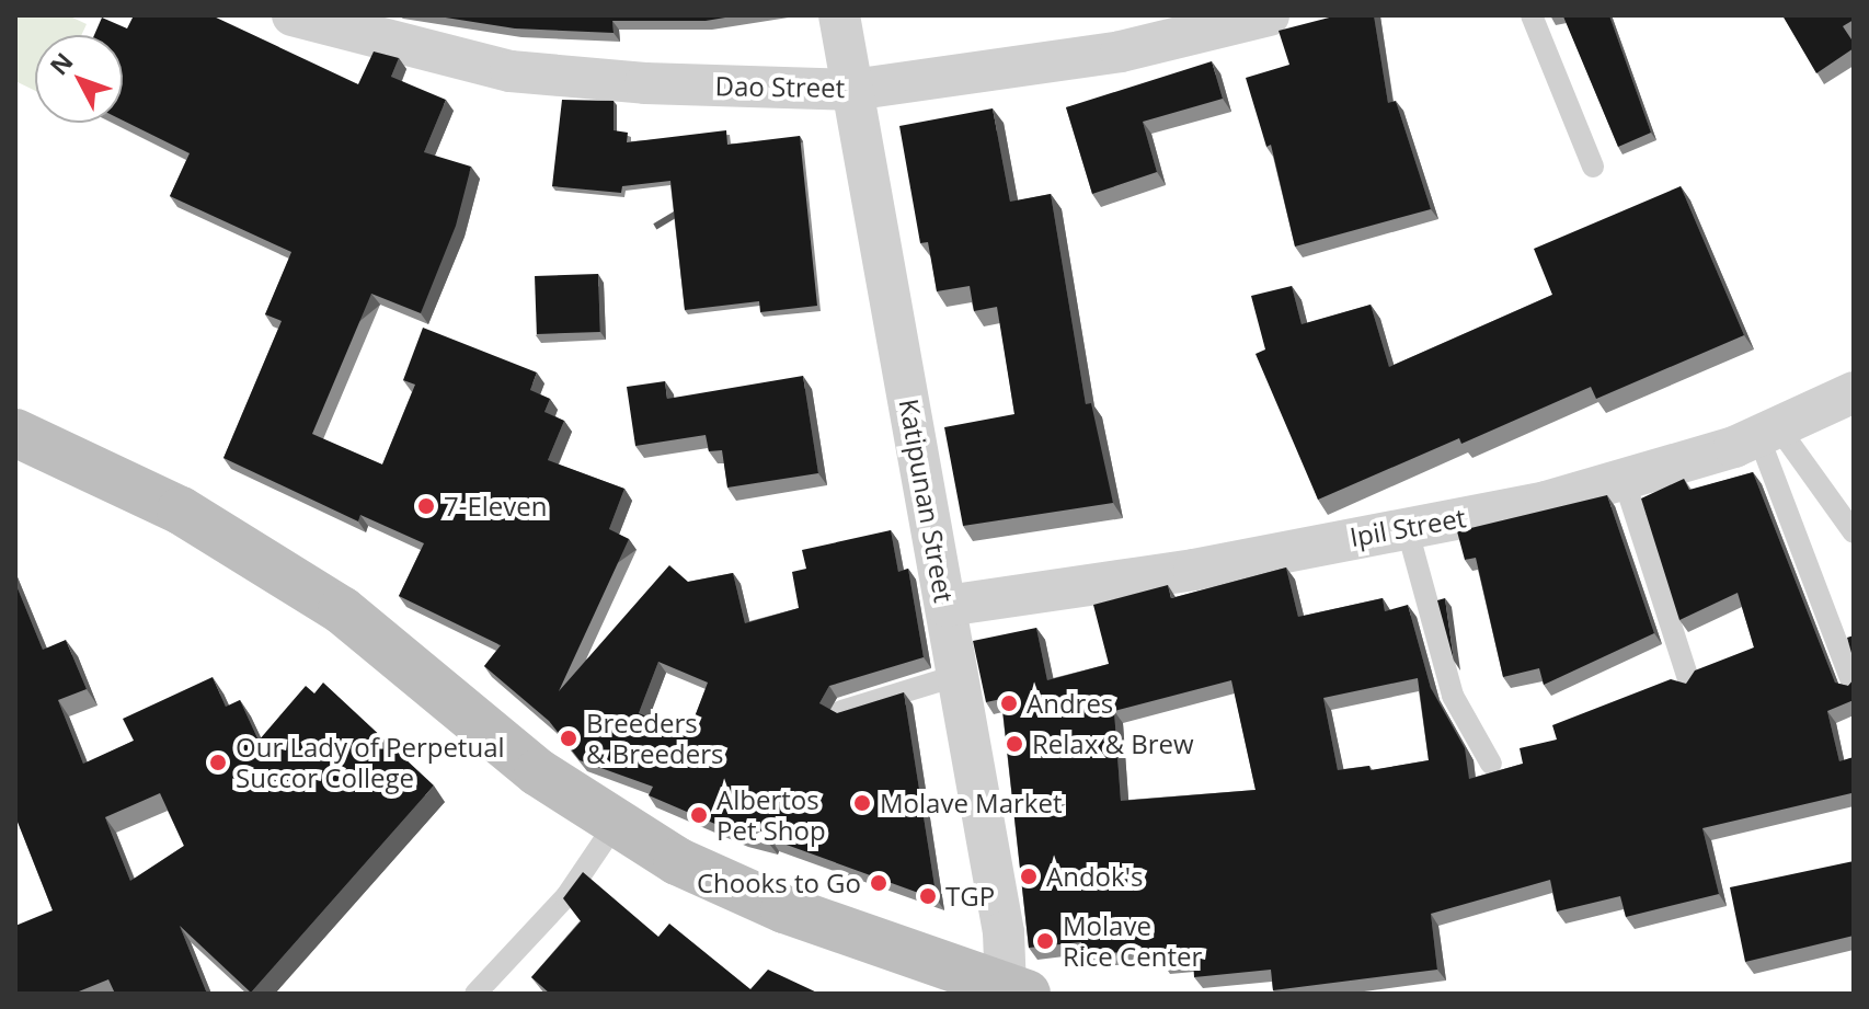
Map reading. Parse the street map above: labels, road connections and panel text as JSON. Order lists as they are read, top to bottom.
{
  "streets": {
    "street": ["Dao Street", "Katipunan Street", "Ipil Street"]
  },
  "crossings": [
    ["Dao Street", "Katipunan Street"],
    ["Katipunan Street", "Ipil Street"]
  ],
  "places": [
    "7-Eleven",
    "Andres",
    "Breeders & Breeders",
    "Relax & Brew",
    "Our Lady of Perpetual Succor College",
    "Molave Market",
    "Albertos Pet Shop",
    "Andok's",
    "Chooks to Go",
    "TGP",
    "Molave Rice Center"
  ],
  "north": "top left"
}
